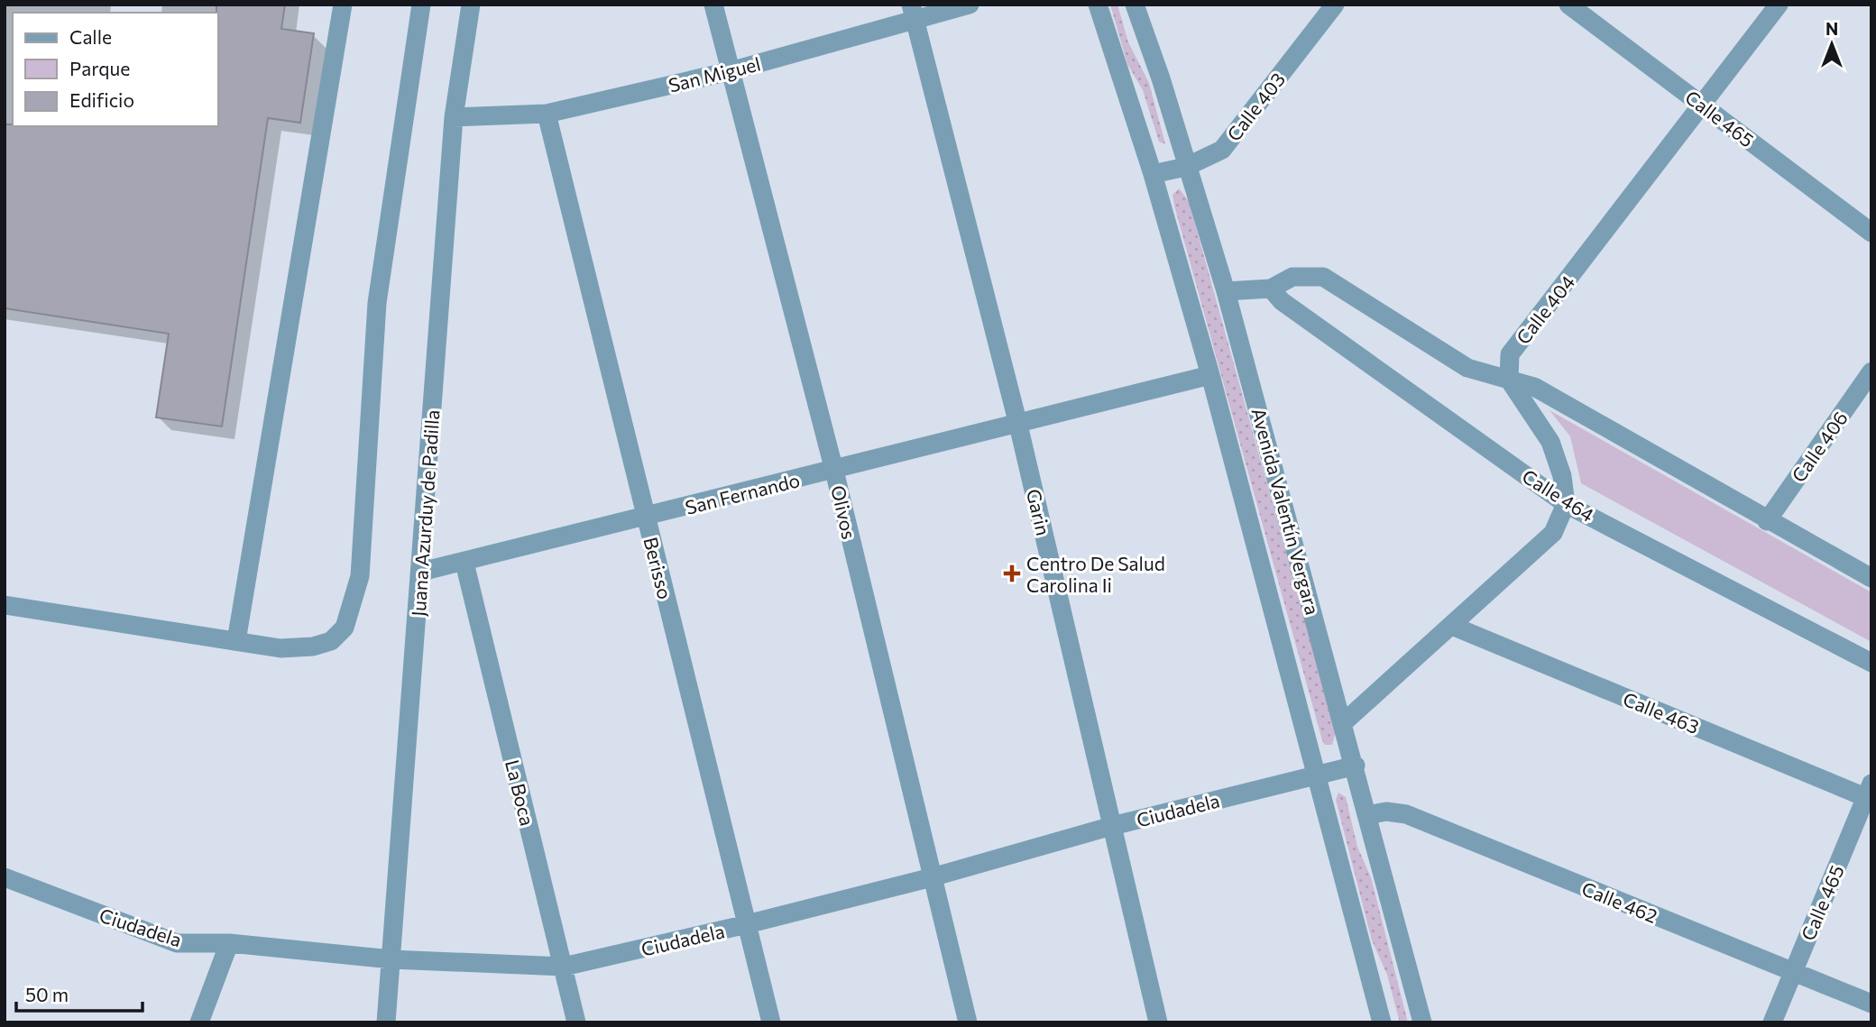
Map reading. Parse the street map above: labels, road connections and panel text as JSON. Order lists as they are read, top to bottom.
{
  "streets": {
    "street": [
      "San Miguel",
      "Calle 403",
      "Calle 465",
      "Calle 404",
      "Calle 406",
      "San Fernando",
      "Calle 464",
      "Avenida Valentín Vergara",
      "Olivos",
      "Garin",
      "Juana Azurduy de Padilla",
      "Berisso",
      "Calle 463",
      "La Boca",
      "Ciudadela",
      "Calle 462"
    ]
  },
  "crossings": [
    ["San Miguel", "Olivos"],
    ["San Miguel", "Garin"],
    ["San Miguel", "Juana Azurduy de Padilla"],
    ["San Miguel", "Berisso"],
    ["Calle 403", "Avenida Valentín Vergara"],
    ["Calle 465", "Calle 404"],
    ["Calle 465", "Calle 463"],
    ["Calle 465", "Calle 462"],
    ["San Fernando", "Avenida Valentín Vergara"],
    ["San Fernando", "Olivos"],
    ["San Fernando", "Garin"],
    ["San Fernando", "Juana Azurduy de Padilla"],
    ["San Fernando", "Berisso"],
    ["San Fernando", "La Boca"],
    ["Avenida Valentín Vergara", "Ciudadela"],
    ["Avenida Valentín Vergara", "Calle 462"],
    ["Olivos", "Ciudadela"],
    ["Garin", "Ciudadela"],
    ["Juana Azurduy de Padilla", "Ciudadela"],
    ["Berisso", "Ciudadela"],
    ["La Boca", "Ciudadela"]
  ],
  "places": {
    "health": ["Centro De Salud Carolina Ii"]
  },
  "legend": ["Calle", "Parque", "Edificio"],
  "scale_bar": "50 m",
  "north": "top"
}
